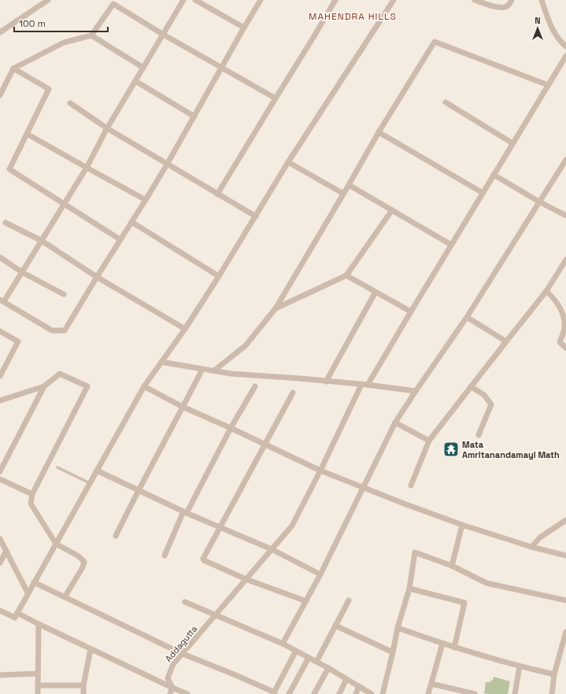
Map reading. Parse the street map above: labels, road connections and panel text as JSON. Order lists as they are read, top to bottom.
{
  "streets": {
    "street": ["Addagutta"]
  },
  "districts": ["MAHENDRA HILLS"],
  "places": {
    "temple": ["Mata Amritanandamayi Math"]
  },
  "scale_bar": "100 m",
  "north": "top"
}
